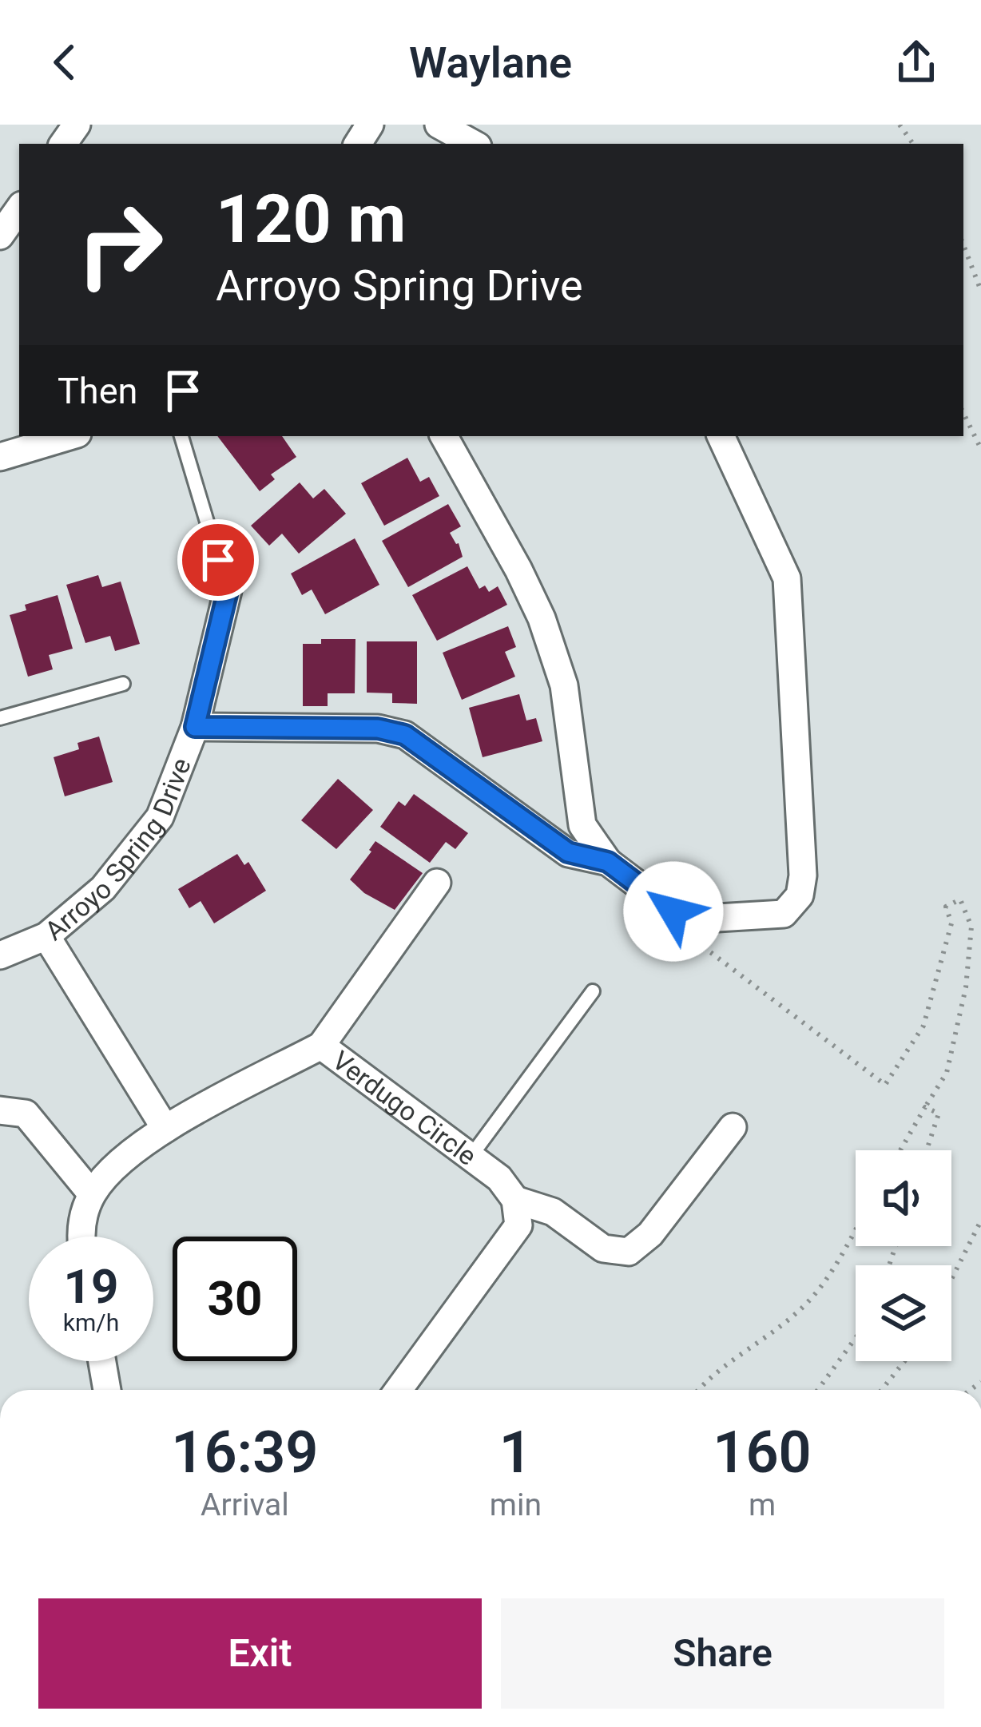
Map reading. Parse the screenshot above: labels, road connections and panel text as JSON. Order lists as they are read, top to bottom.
{
  "streets": {
    "street": ["Arroyo Spring Drive", "Verdugo Circle"]
  },
  "page": {
    "header": "Waylane",
    "turn": ["120 m", "Arroyo Spring Drive"],
    "then": "Then",
    "speed": "19 km/h",
    "limit": "30",
    "eta": [
      "16:39",
      "Arrival",
      "1",
      "min",
      "160",
      "m"
    ],
    "buttons": ["Exit", "Share"]
  }
}
